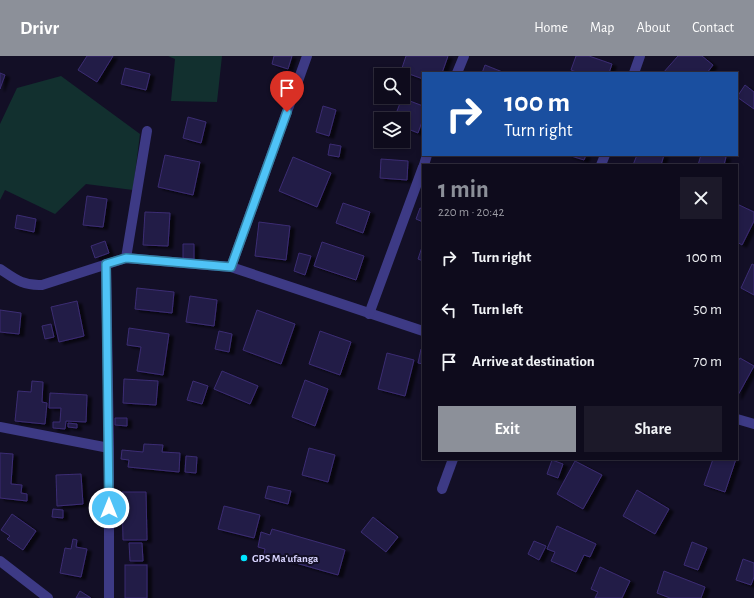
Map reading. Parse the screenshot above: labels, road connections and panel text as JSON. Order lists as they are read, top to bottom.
{
  "places": ["GPS Ma'ufanga"],
  "page": {
    "header": "Drivr",
    "nav": [
      "Home",
      "Map",
      "About",
      "Contact"
    ],
    "turn": ["100 m", "Turn right"],
    "heading": ["1 min", "220 m · 20:42"],
    "list": [
      {
        "name": "Turn right",
        "value": "100 m"
      },
      {
        "name": "Turn left",
        "value": "50 m"
      },
      {
        "name": "Arrive at destination",
        "value": "70 m"
      }
    ],
    "buttons": ["Exit", "Share"]
  }
}
